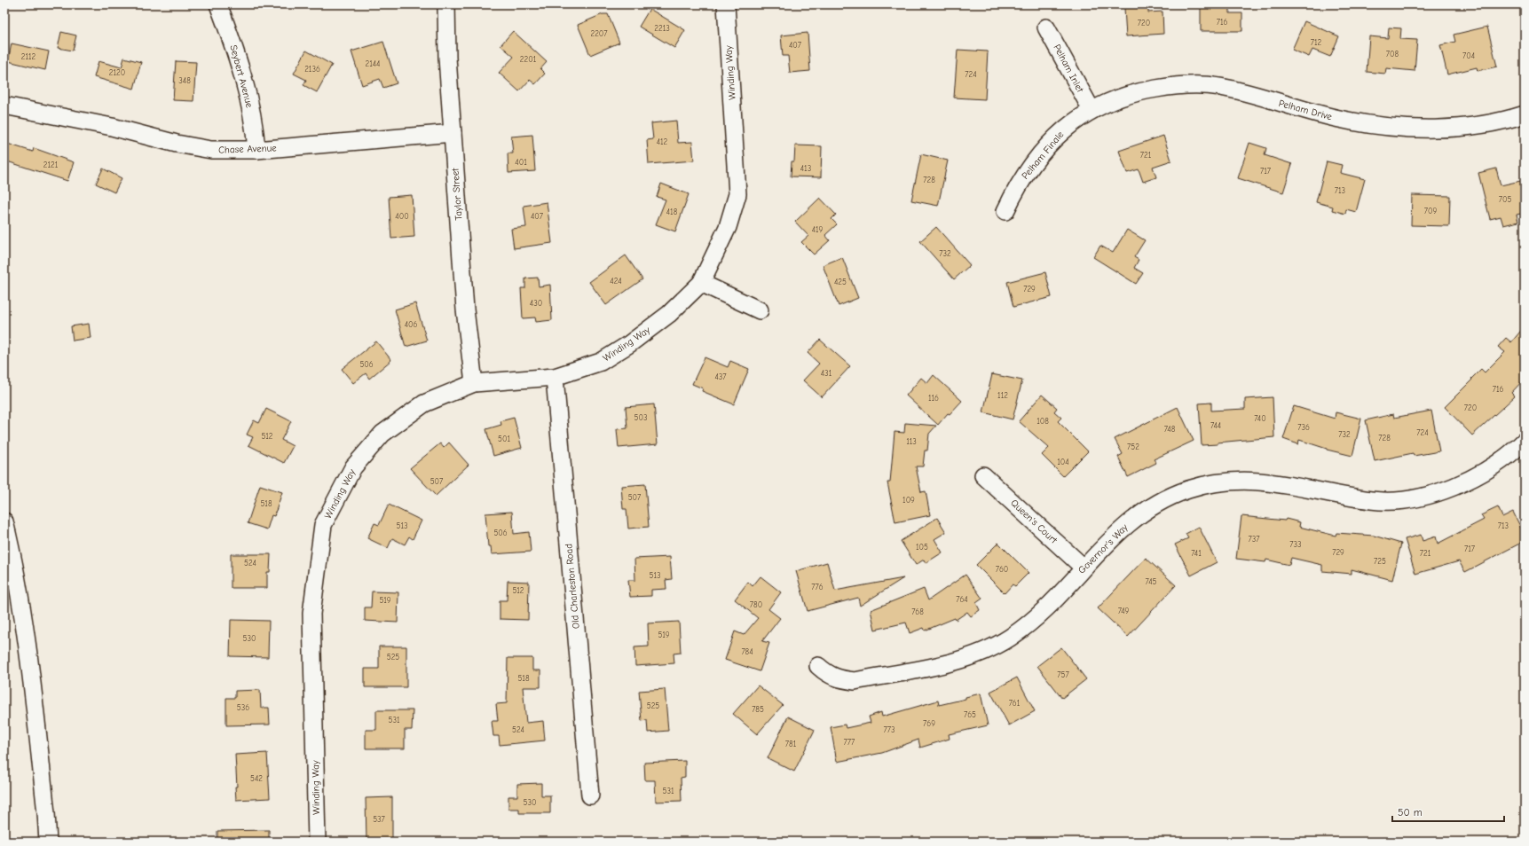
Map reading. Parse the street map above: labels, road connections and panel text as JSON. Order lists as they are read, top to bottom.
{
  "streets": {
    "street": [
      "Pelham Inlet",
      "Winding Way",
      "Seybert Avenue",
      "Pelham Drive",
      "Chase Avenue",
      "Pelham Finale",
      "Taylor Street",
      "Queen's Court",
      "Governor's Way",
      "Old Charleston Road"
    ]
  },
  "crossings": [
    ["Pelham Inlet", "Pelham Drive"],
    ["Pelham Inlet", "Pelham Finale"],
    ["Winding Way", "Taylor Street"],
    ["Winding Way", "Old Charleston Road"],
    ["Seybert Avenue", "Chase Avenue"],
    ["Pelham Drive", "Pelham Finale"],
    ["Chase Avenue", "Taylor Street"],
    ["Queen's Court", "Governor's Way"]
  ],
  "house_numbers": [
    "716",
    "720",
    "2213",
    "2207",
    "712",
    "407",
    "708",
    "704",
    "2112",
    "2201",
    "2144",
    "2136",
    "2120",
    "724",
    "348",
    "412",
    "721",
    "401",
    "2121",
    "413",
    "717",
    "728",
    "713",
    "705",
    "709",
    "418",
    "400",
    "407",
    "419",
    "732",
    "424",
    "425",
    "729",
    "430",
    "406",
    "506",
    "431",
    "437",
    "716",
    "112",
    "116",
    "720",
    "503",
    "740",
    "108",
    "744",
    "736",
    "748",
    "724",
    "732",
    "512",
    "728",
    "501",
    "113",
    "752",
    "104",
    "507",
    "507",
    "109",
    "518",
    "513",
    "713",
    "506",
    "737",
    "733",
    "105",
    "717",
    "729",
    "741",
    "721",
    "725",
    "524",
    "760",
    "513",
    "745",
    "776",
    "512",
    "764",
    "519",
    "780",
    "749",
    "768",
    "519",
    "530",
    "784",
    "525",
    "757",
    "518",
    "761",
    "525",
    "536",
    "785",
    "765",
    "531",
    "769",
    "524",
    "773",
    "777",
    "781",
    "542",
    "531",
    "530",
    "537"
  ],
  "scale_bar": "50 m"
}
